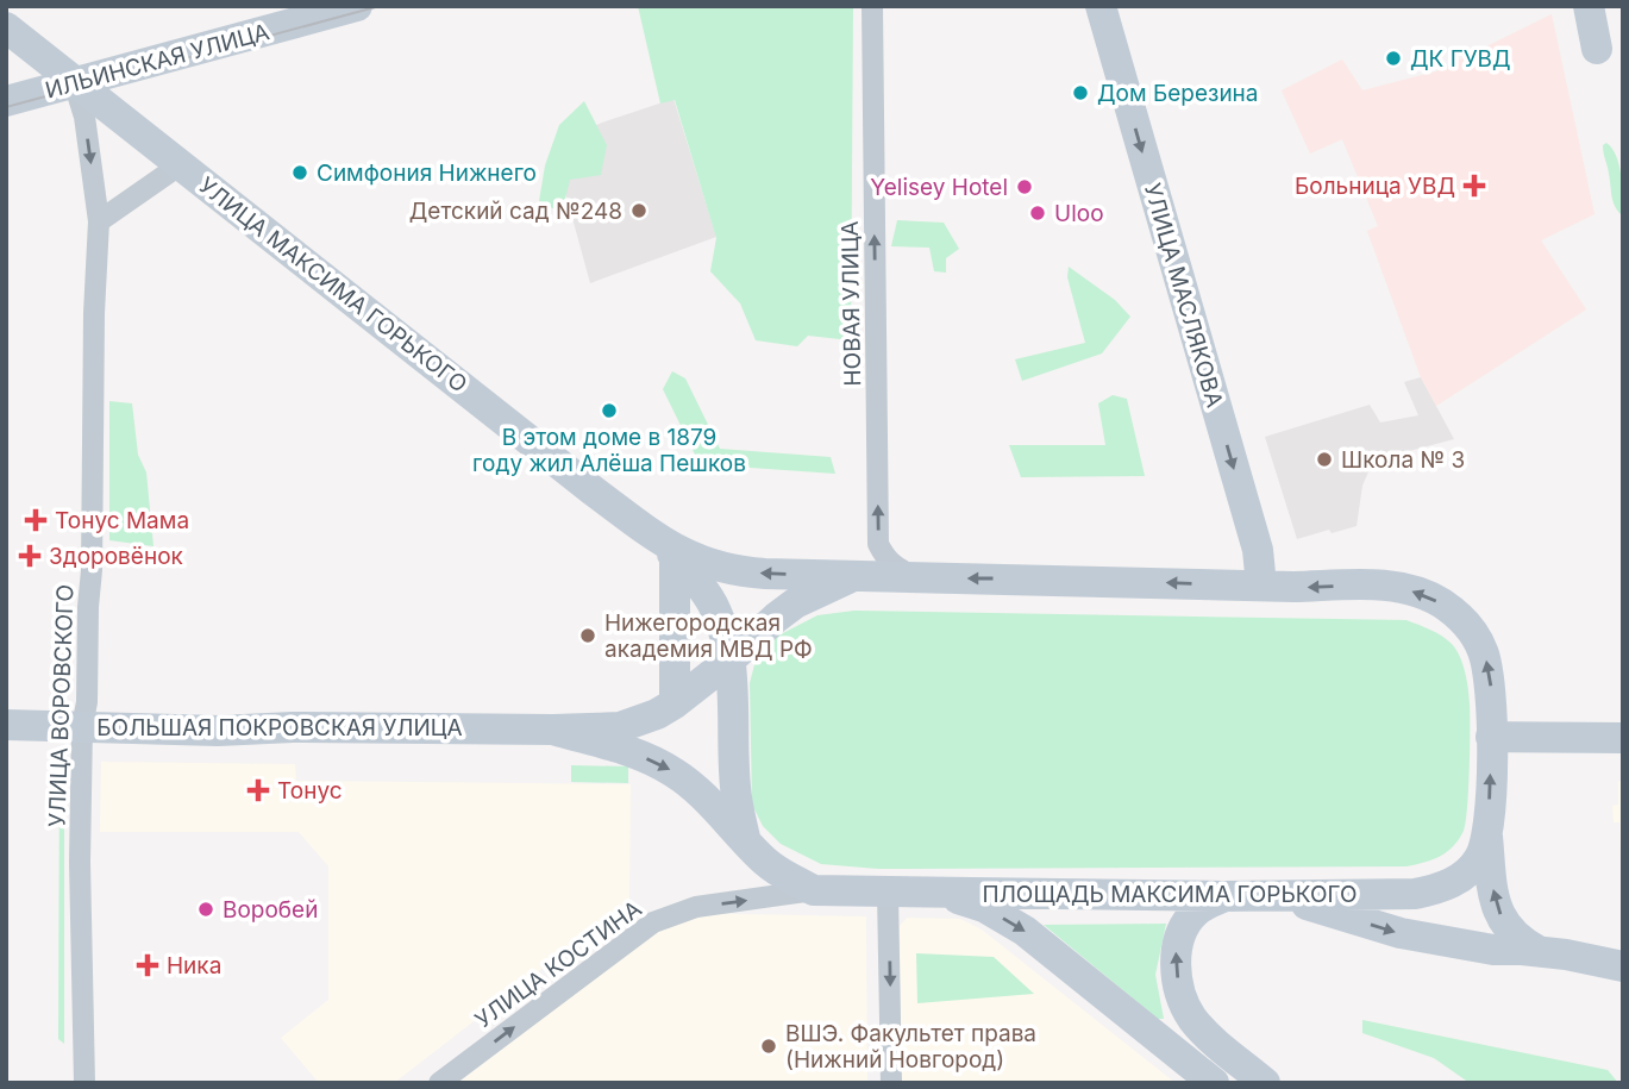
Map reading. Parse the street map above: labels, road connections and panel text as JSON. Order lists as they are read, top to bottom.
{
  "streets": {
    "main road": [
      "ИЛЬИНСКАЯ УЛИЦА",
      "УЛИЦА МАКСИМА ГОРЬКОГО",
      "УЛИЦА МАСЛЯКОВА",
      "БОЛЬШАЯ ПОКРОВСКАЯ УЛИЦА",
      "ПЛОЩАДЬ МАКСИМА ГОРЬКОГО"
    ],
    "street": ["НОВАЯ УЛИЦА", "УЛИЦА ВОРОВСКОГО", "УЛИЦА КОСТИНА"]
  },
  "crossings": [
    ["ИЛЬИНСКАЯ УЛИЦА", "УЛИЦА МАКСИМА ГОРЬКОГО"],
    ["ИЛЬИНСКАЯ УЛИЦА", "УЛИЦА ВОРОВСКОГО"],
    ["УЛИЦА МАКСИМА ГОРЬКОГО", "УЛИЦА ВОРОВСКОГО"],
    ["УЛИЦА МАКСИМА ГОРЬКОГО", "ПЛОЩАДЬ МАКСИМА ГОРЬКОГО"],
    ["УЛИЦА МАСЛЯКОВА", "ПЛОЩАДЬ МАКСИМА ГОРЬКОГО"],
    ["НОВАЯ УЛИЦА", "ПЛОЩАДЬ МАКСИМА ГОРЬКОГО"],
    ["УЛИЦА ВОРОВСКОГО", "БОЛЬШАЯ ПОКРОВСКАЯ УЛИЦА"],
    ["БОЛЬШАЯ ПОКРОВСКАЯ УЛИЦА", "ПЛОЩАДЬ МАКСИМА ГОРЬКОГО"],
    ["ПЛОЩАДЬ МАКСИМА ГОРЬКОГО", "УЛИЦА КОСТИНА"]
  ],
  "one_way": ["УЛИЦА МАСЛЯКОВА", "НОВАЯ УЛИЦА", "УЛИЦА КОСТИНА"],
  "places": {
    "other": [
      "ДК ГУВД",
      "Дом Березина",
      "Симфония Нижнего",
      "Yelisey Hotel",
      "Детский сад №248",
      "Uloo",
      "В этом доме в 1879 году жил Алёша Пешков",
      "Школа № 3",
      "Нижегородская академия МВД РФ",
      "Воробей",
      "ВШЭ. Факультет права (Нижний Новгород)"
    ],
    "health": [
      "Больница УВД",
      "Тонус Мама",
      "Здоровёнок",
      "Тонус",
      "Ника"
    ]
  }
}
